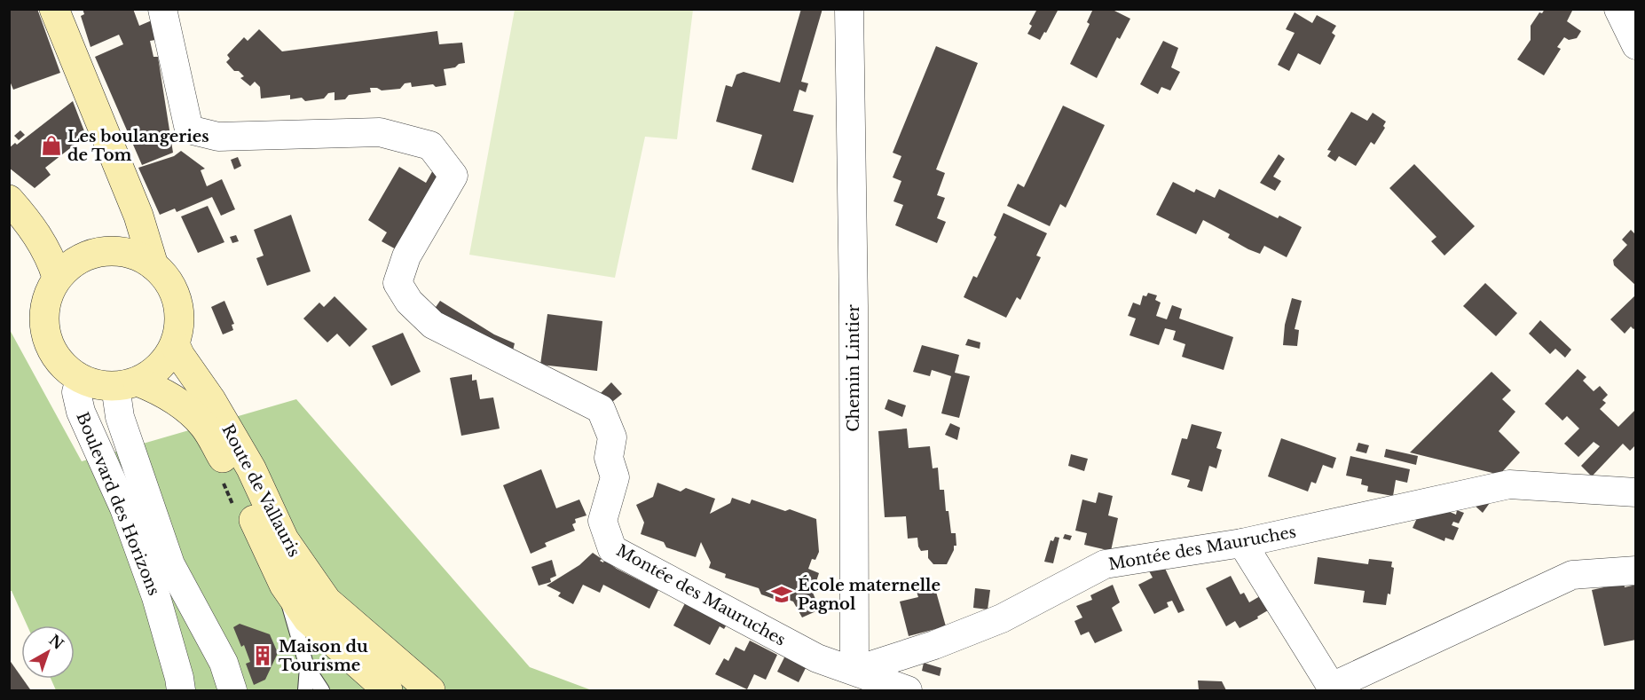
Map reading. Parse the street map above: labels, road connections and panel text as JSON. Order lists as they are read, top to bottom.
{
  "streets": {
    "main road": ["Route de Vallauris"],
    "street": ["Chemin Lintier", "Boulevard des Horizons", "Montée des Mauruches"]
  },
  "crossings": [
    ["Chemin Lintier", "Montée des Mauruches"],
    ["Route de Vallauris", "Boulevard des Horizons"]
  ],
  "places": {
    "shop": ["Les boulangeries de Tom"],
    "school or university": ["École maternelle Pagnol"],
    "building": ["Maison du Tourisme"]
  },
  "north": "top right"
}
